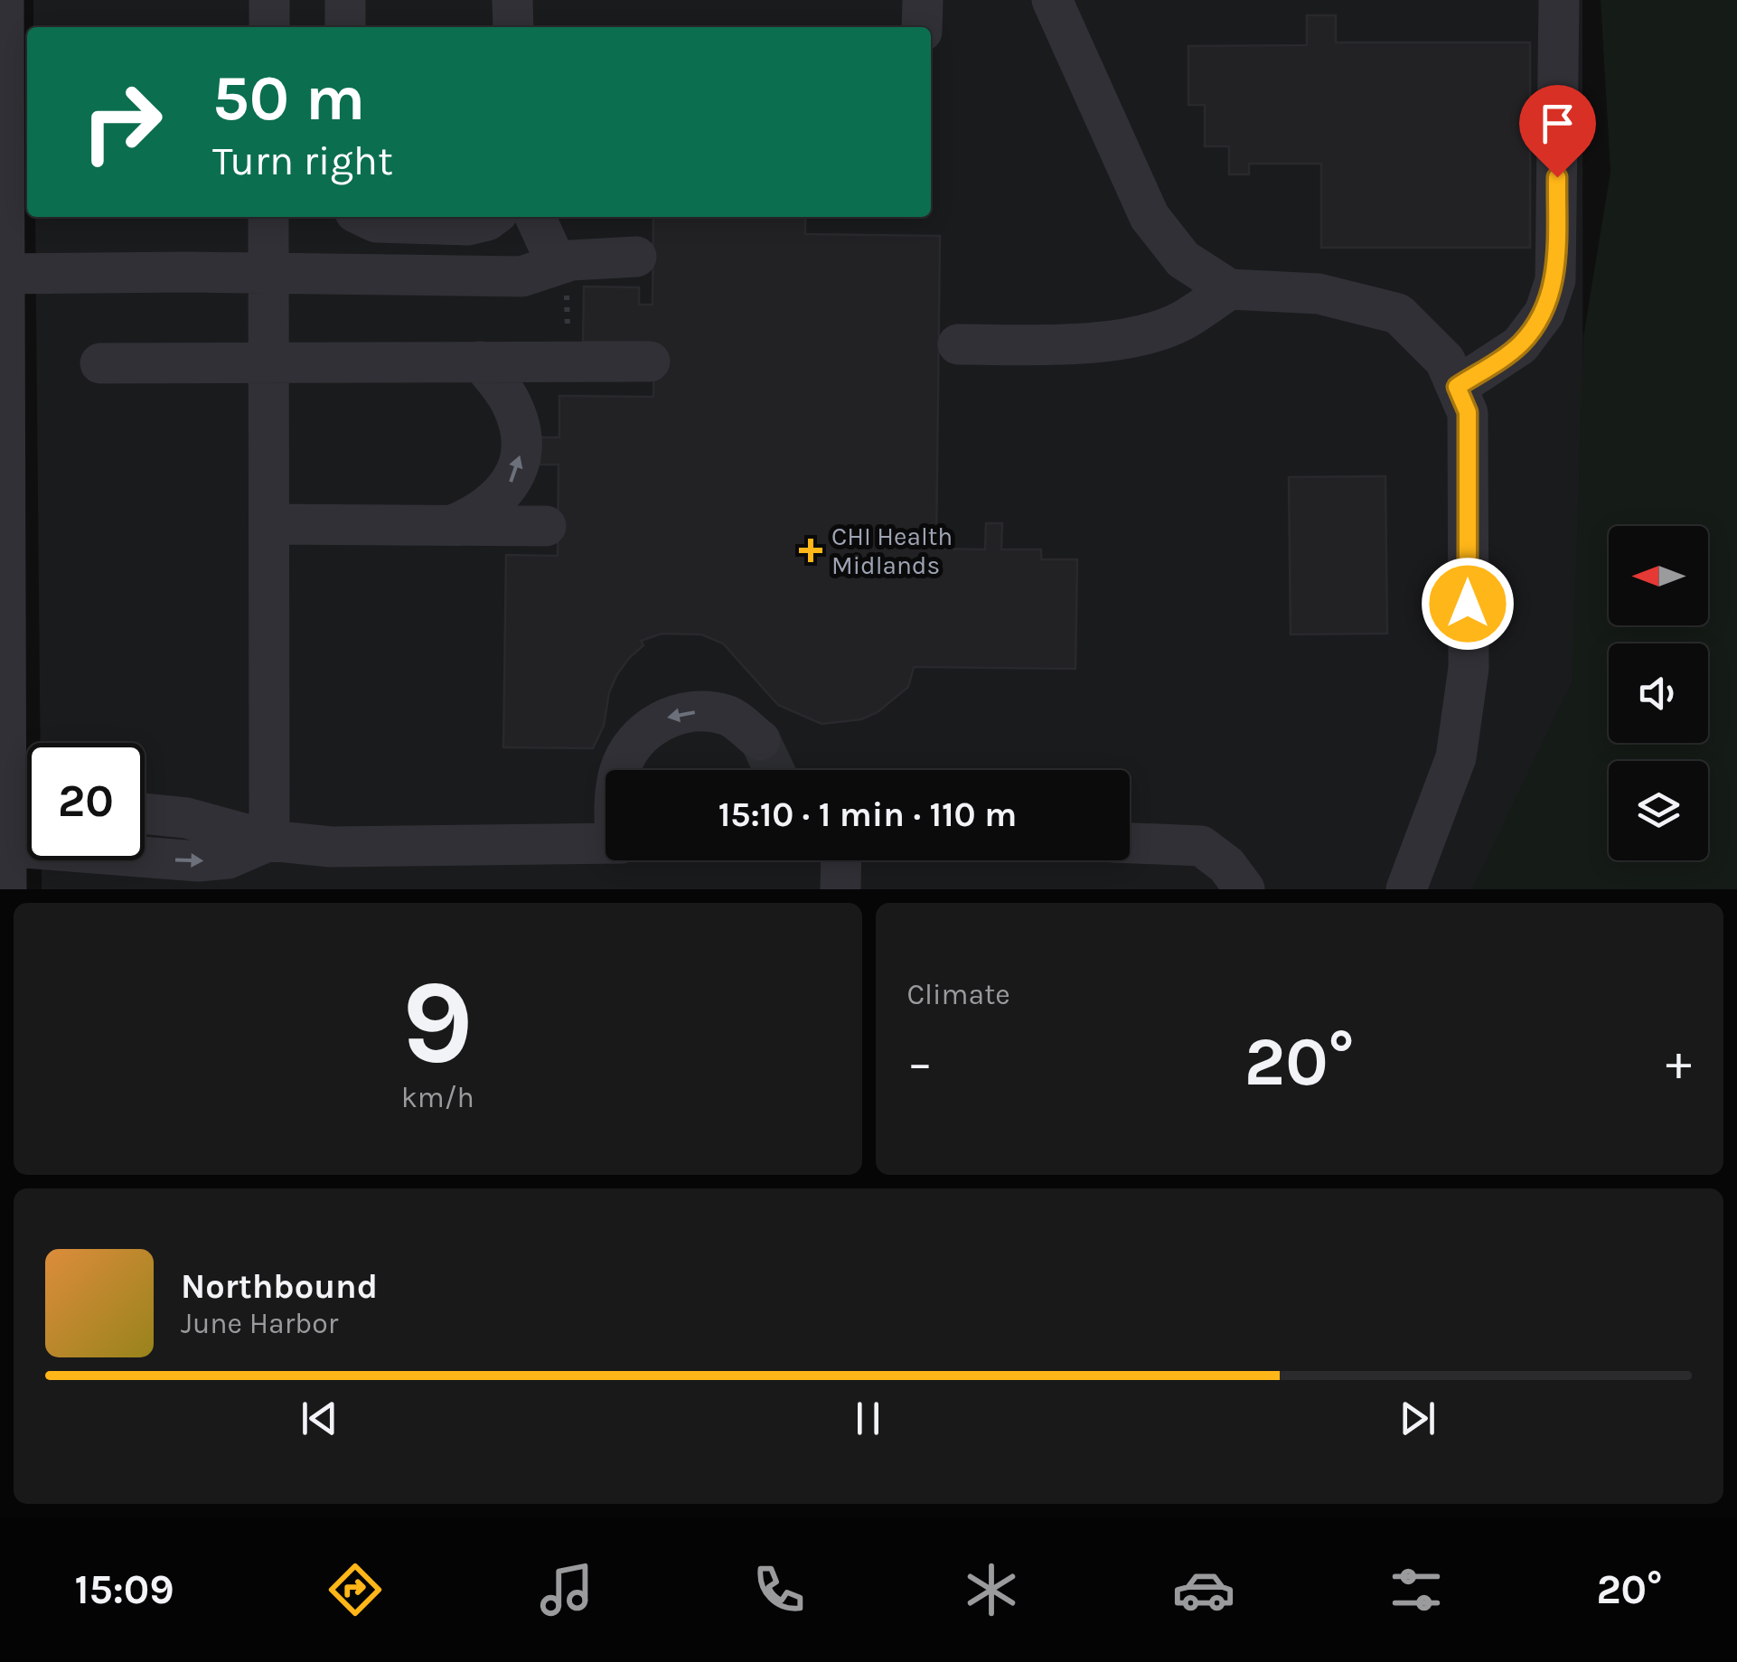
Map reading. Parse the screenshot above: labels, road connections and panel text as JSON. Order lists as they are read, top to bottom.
{
  "places": {
    "health": ["CHI Health Midlands"]
  },
  "north": "left",
  "page": {
    "turn": ["50 m", "Turn right"],
    "limit": "20",
    "trip": "15:10 · 1 min · 110 m",
    "tile": [
      ["9", "km/h"],
      "Climate"
    ],
    "heat": ["−", "20°", "+"],
    "song": ["Northbound", "June Harbor"],
    "tabs": ["15:09", "20°"]
  }
}
